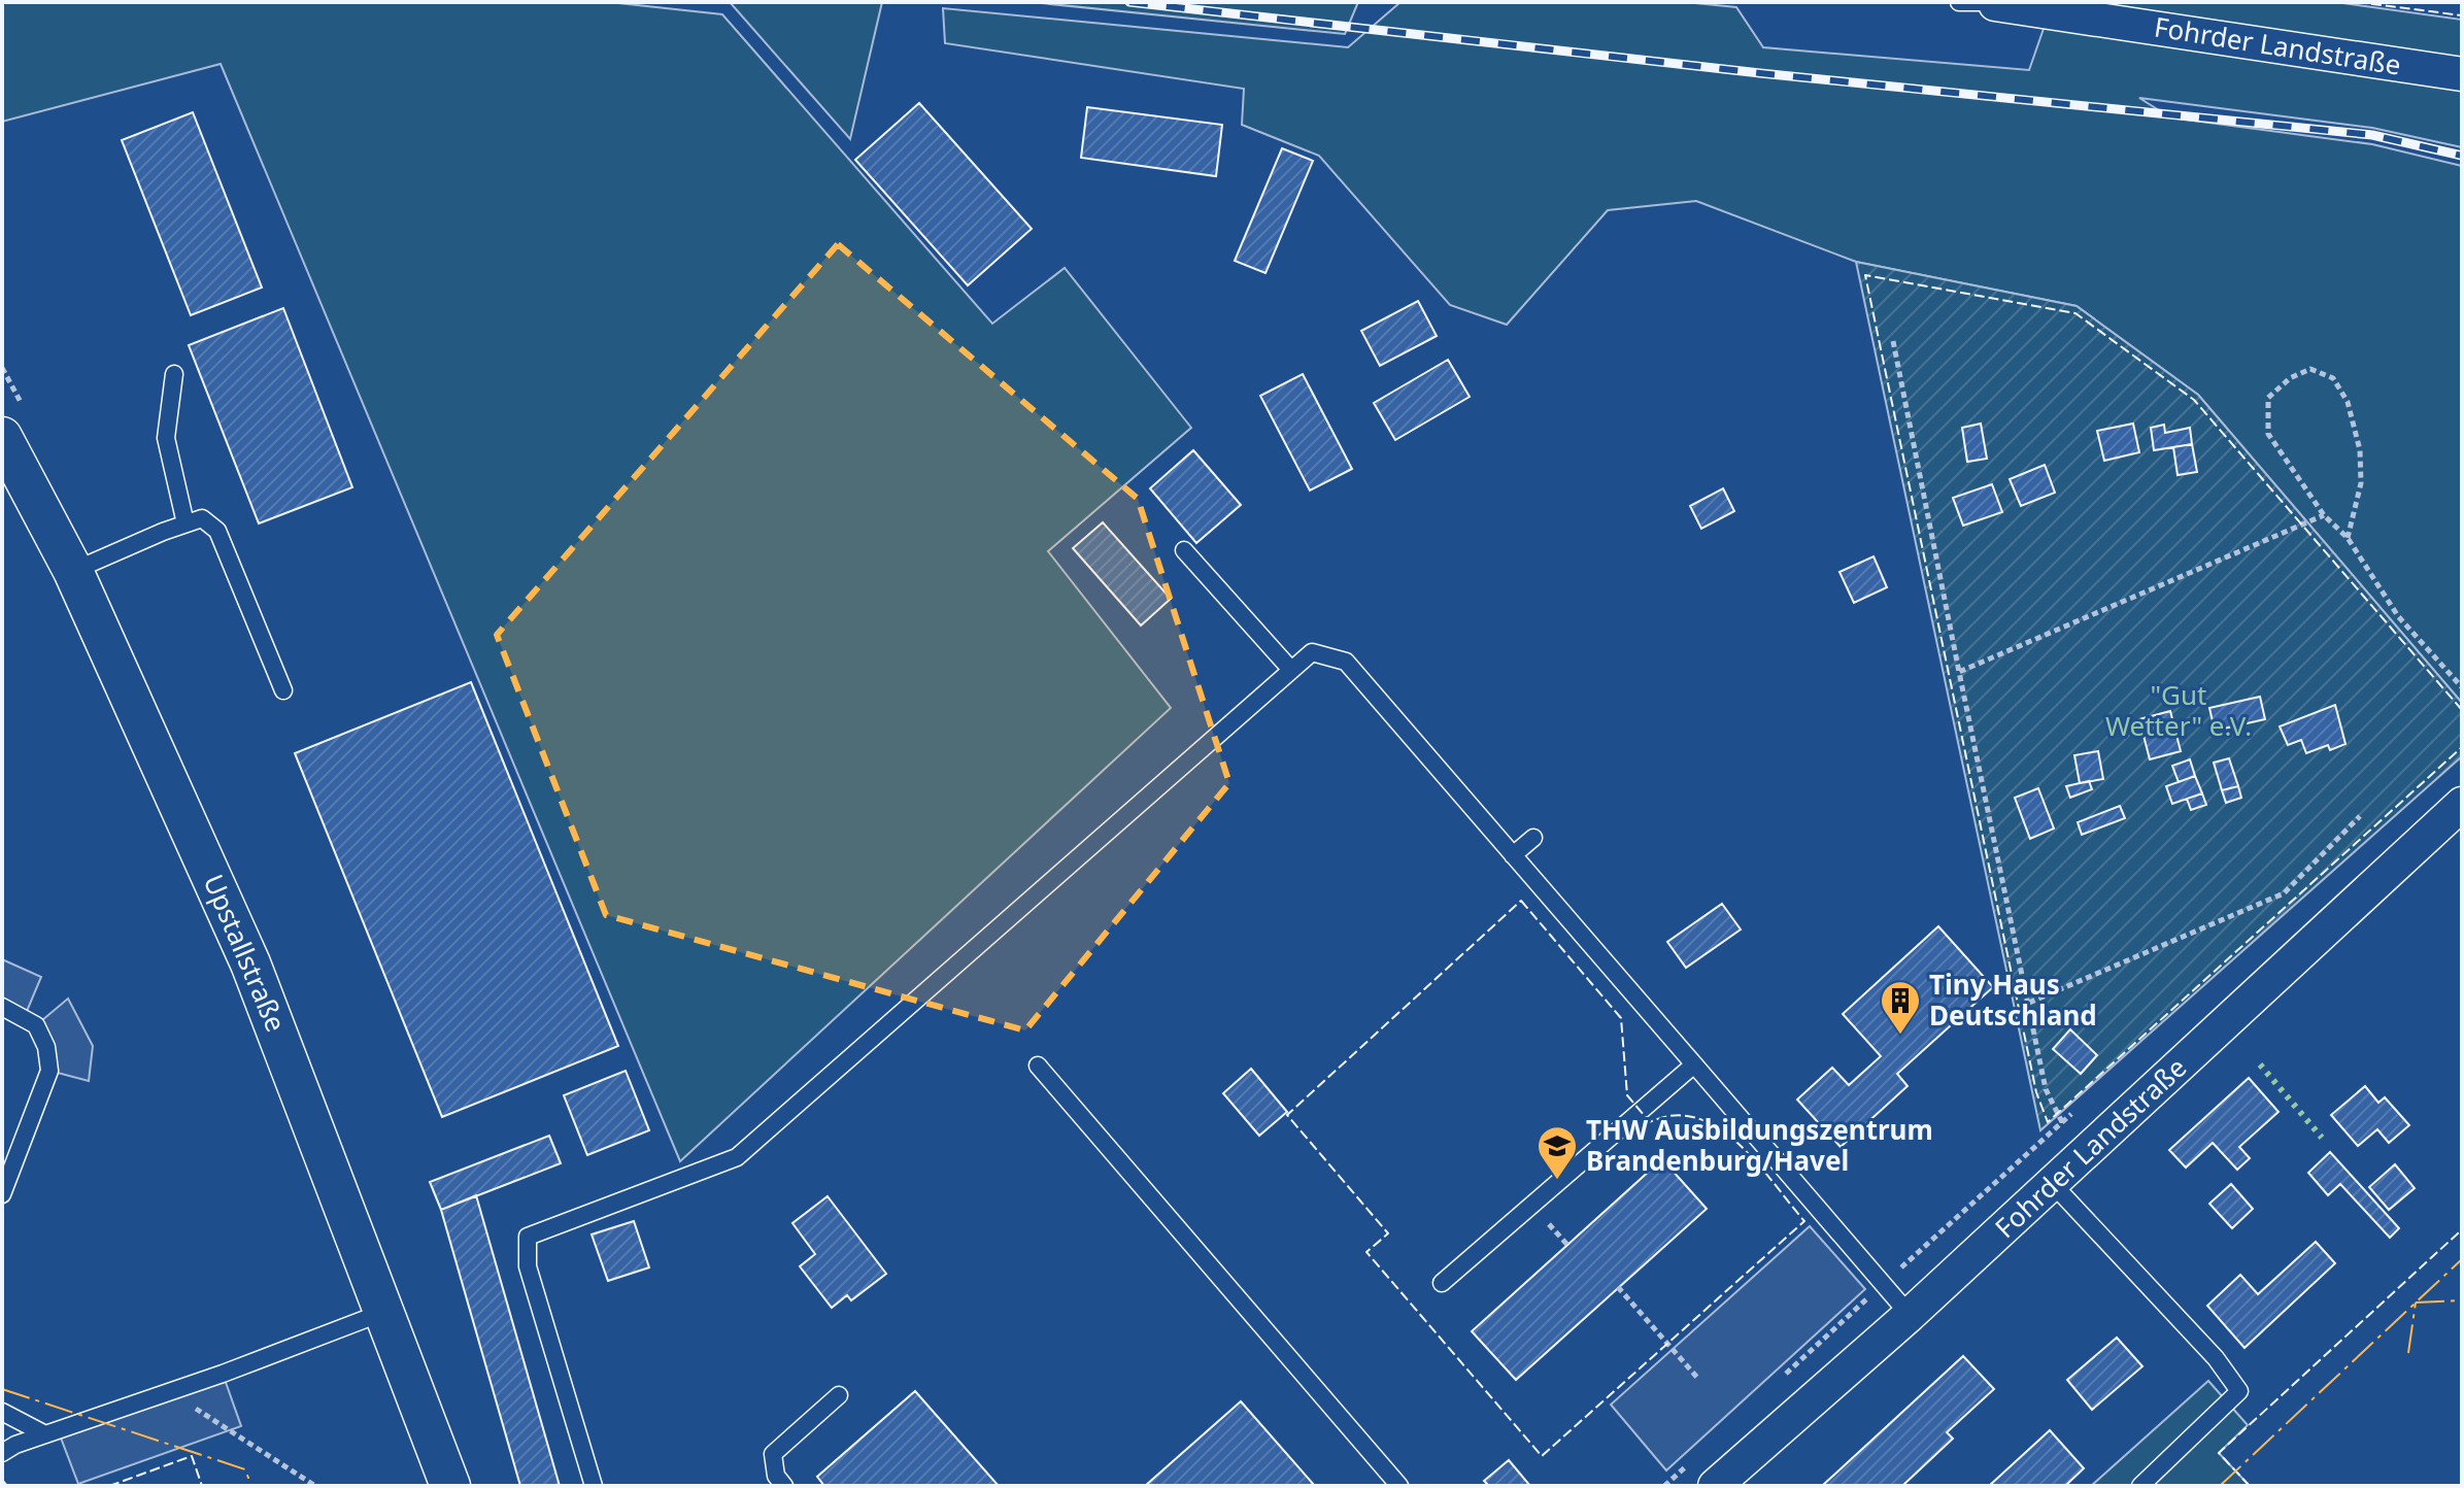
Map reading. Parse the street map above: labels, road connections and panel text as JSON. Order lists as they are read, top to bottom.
{
  "streets": {
    "street": ["Fohrder Landstraße", "Upstallstraße"]
  },
  "parks": ["\"Gut Wetter\" e.V."],
  "places": {
    "building": ["Tiny Haus Deutschland"],
    "school or university": ["THW Ausbildungszentrum Brandenburg/Havel"]
  }
}
